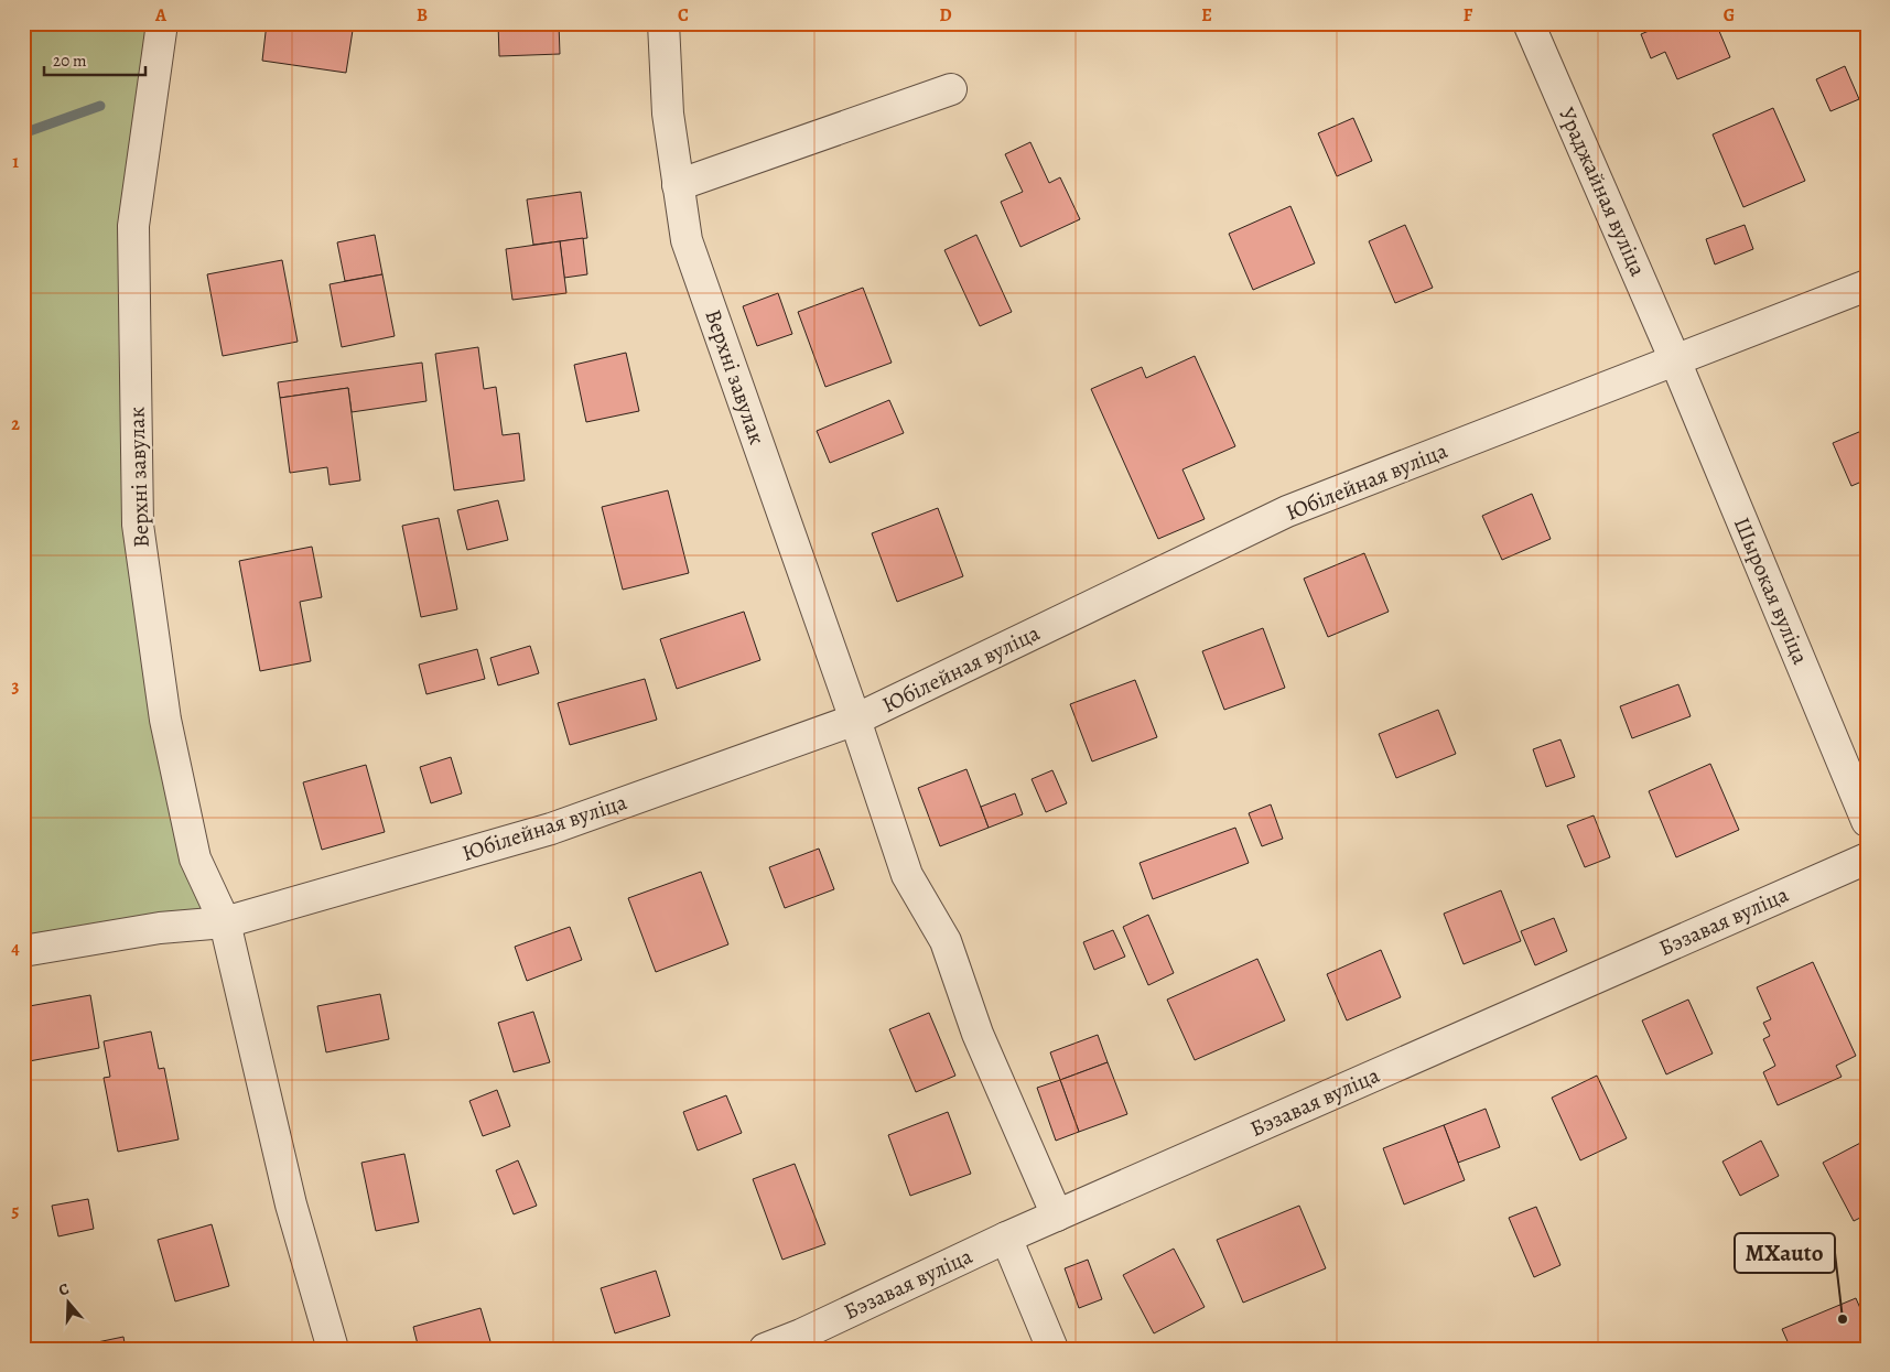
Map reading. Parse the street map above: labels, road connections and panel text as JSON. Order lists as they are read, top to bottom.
{
  "streets": {
    "street": [
      "Ураджайная вуліца",
      "Верхні завулак",
      "Юбілейная вуліца",
      "Шырокая вуліца",
      "Бэзавая вуліца"
    ]
  },
  "crossings": [
    ["Ураджайная вуліца", "Юбілейная вуліца"],
    ["Ураджайная вуліца", "Шырокая вуліца"],
    ["Верхні завулак", "Юбілейная вуліца"],
    ["Верхні завулак", "Бэзавая вуліца"],
    ["Юбілейная вуліца", "Шырокая вуліца"]
  ],
  "places": ["MXauto"],
  "scale_bar": "20 m",
  "north": "top",
  "grid": {
    "columns": [
      "A",
      "B",
      "C",
      "D",
      "E",
      "F",
      "G"
    ],
    "rows": [
      "1",
      "2",
      "3",
      "4",
      "5"
    ]
  }
}
